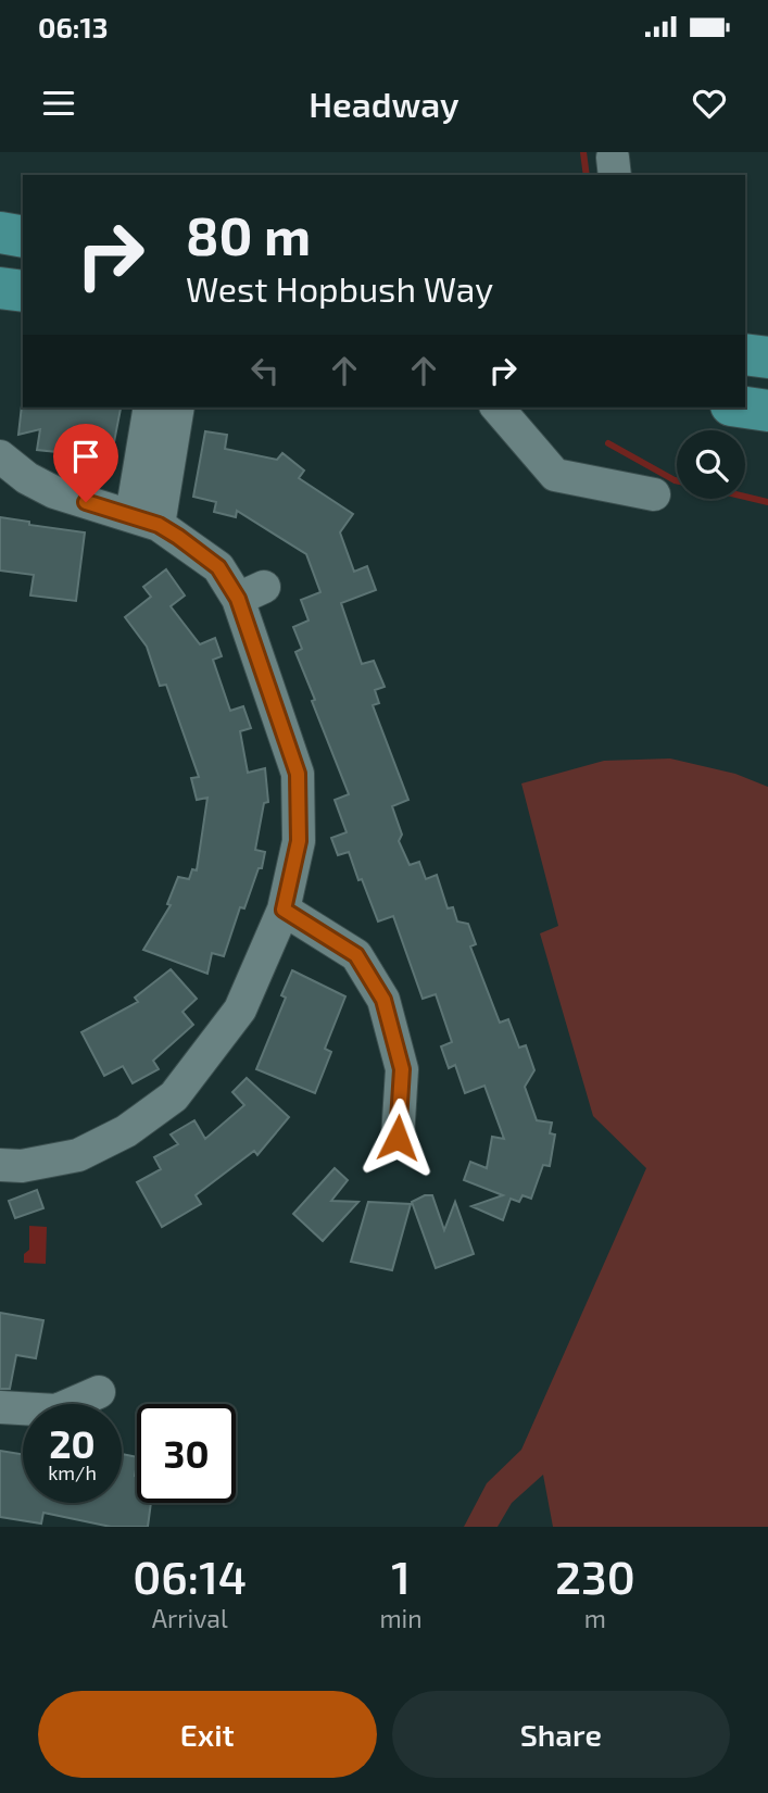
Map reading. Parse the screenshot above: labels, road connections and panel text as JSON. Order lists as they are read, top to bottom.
{
  "page": {
    "status": "06:13",
    "header": "Headway",
    "turn": ["80 m", "West Hopbush Way"],
    "speed": "20 km/h",
    "limit": "30",
    "eta": [
      "06:14",
      "Arrival",
      "1",
      "min",
      "230",
      "m"
    ],
    "buttons": ["Exit", "Share"]
  }
}
